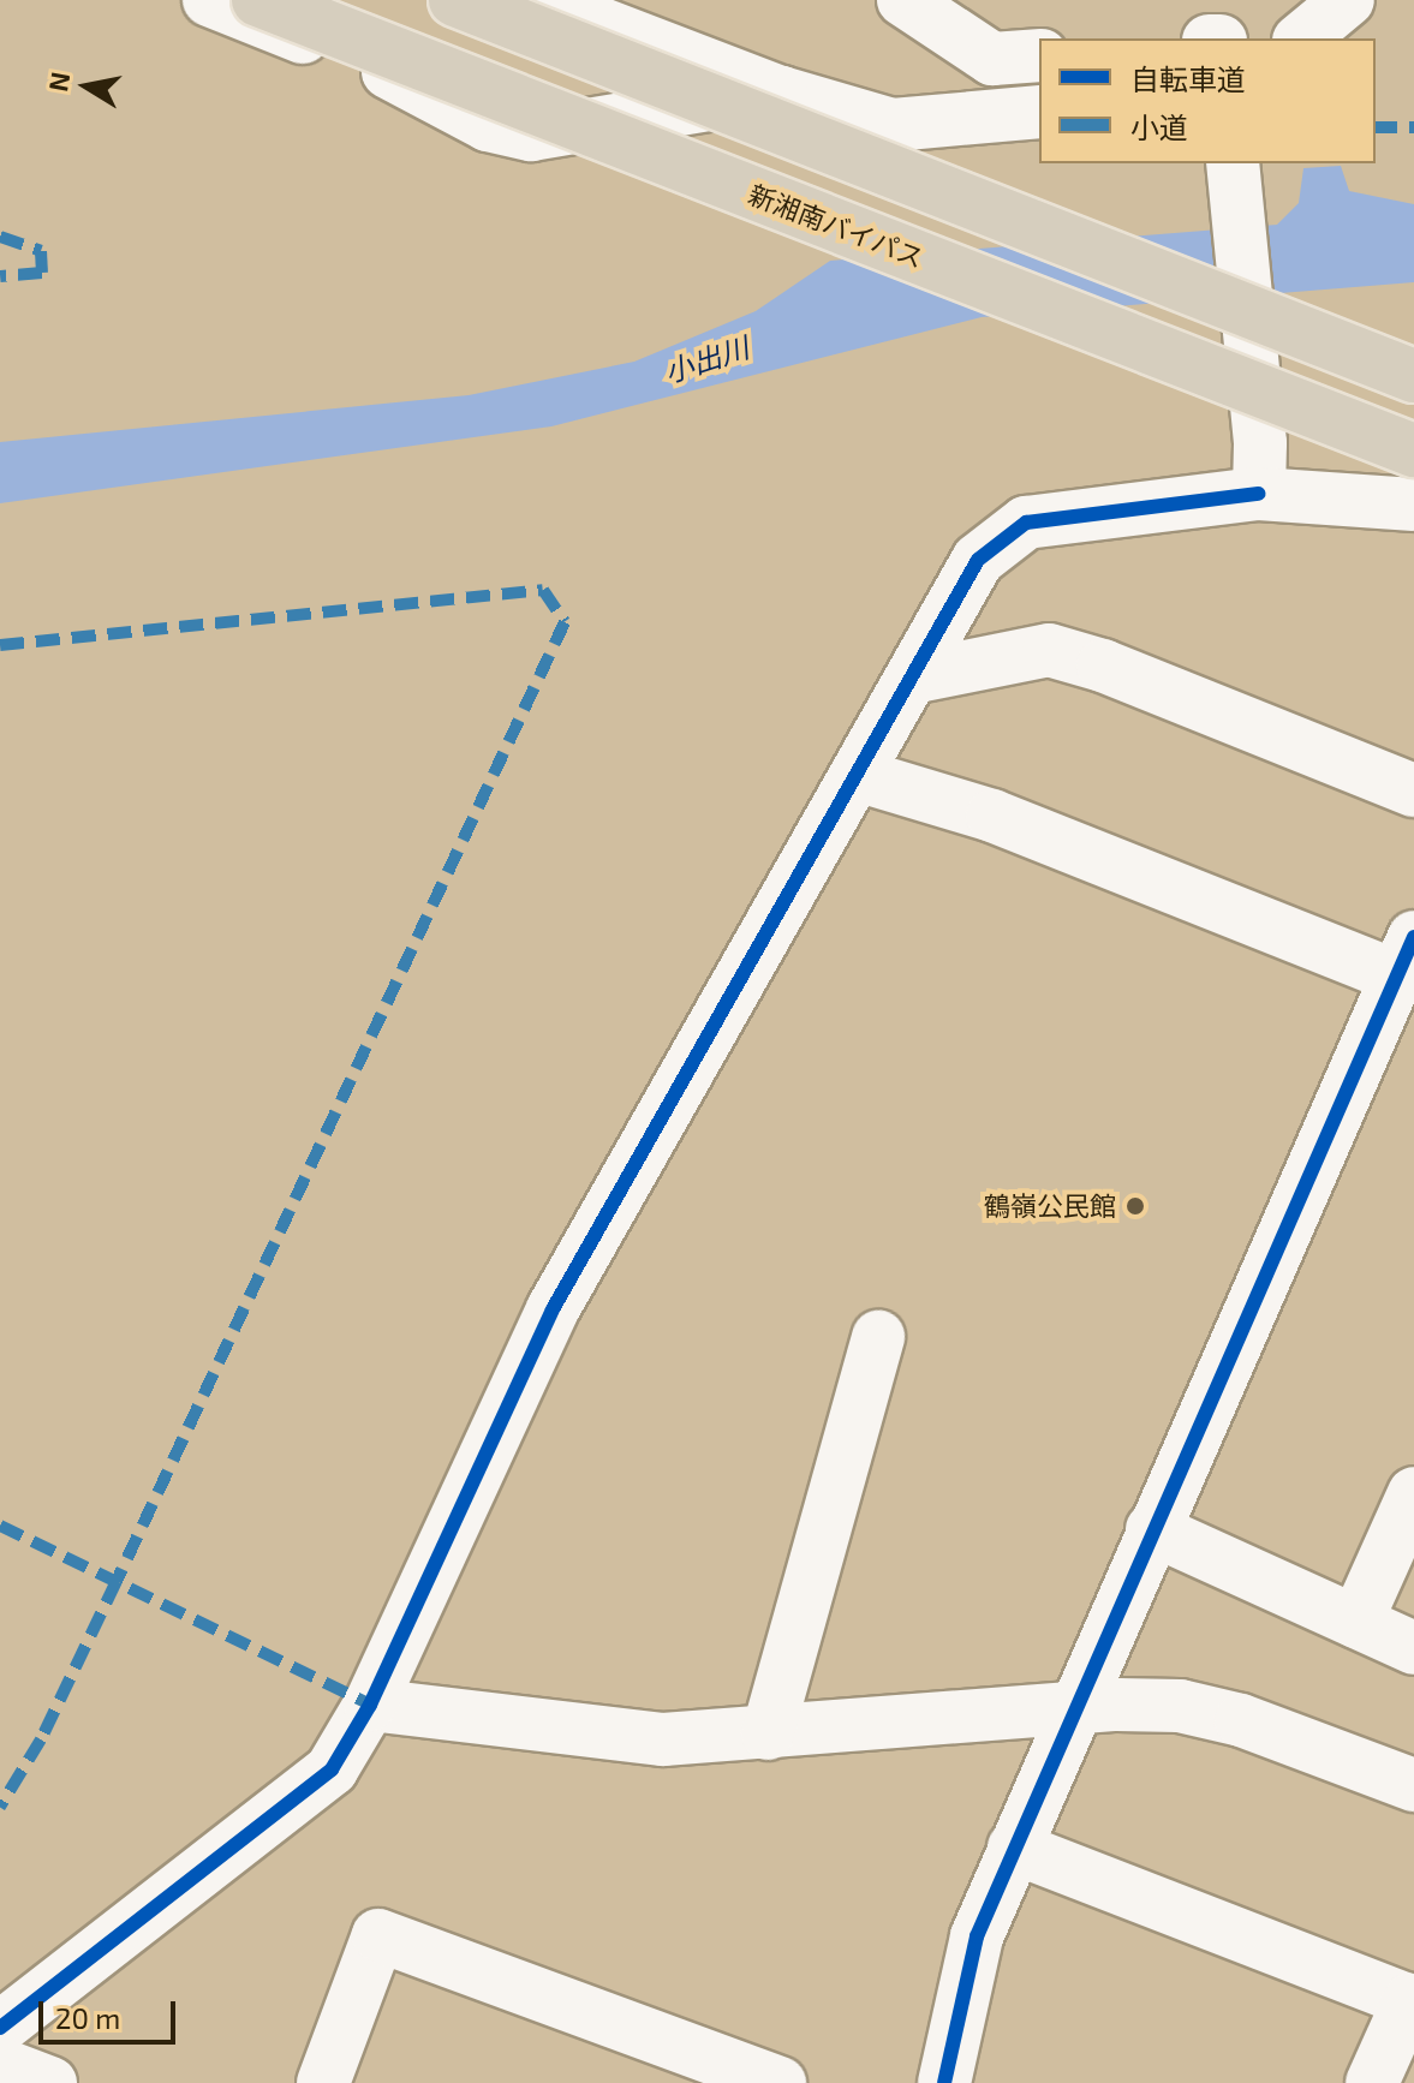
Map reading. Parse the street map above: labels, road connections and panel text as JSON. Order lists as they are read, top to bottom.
{
  "streets": {
    "highway": ["新湘南バイパス"]
  },
  "water": ["小出川"],
  "places": ["鶴嶺公民館"],
  "legend": ["自転車道", "小道"],
  "scale_bar": "20 m",
  "north": "left"
}
